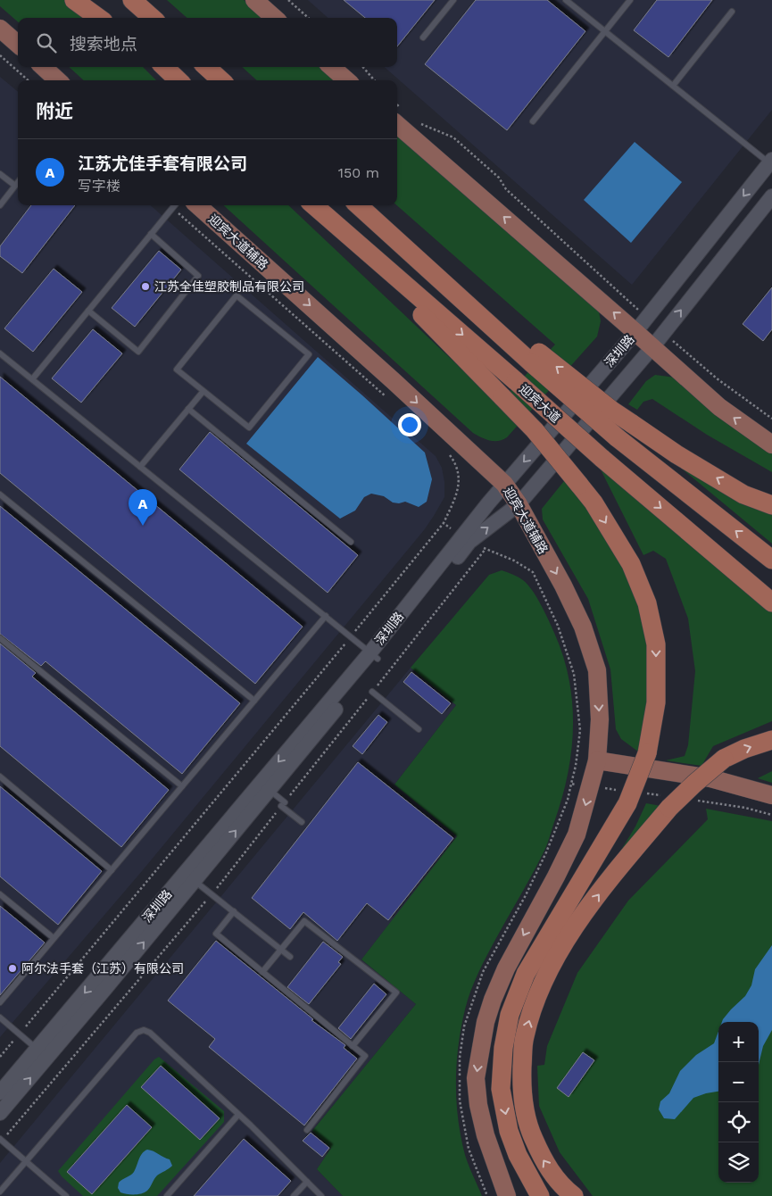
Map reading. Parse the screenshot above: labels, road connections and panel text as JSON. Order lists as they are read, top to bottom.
{
  "streets": {
    "highway": ["迎宾大道"],
    "main road": ["迎宾大道辅路"],
    "street": ["深圳路"]
  },
  "crossings": [
    ["迎宾大道辅路", "深圳路"]
  ],
  "one_way": ["迎宾大道辅路"],
  "places": ["江苏全佳塑胶制品有限公司", "阿尔法手套（江苏）有限公司"],
  "page": {
    "search": "搜索地点",
    "heading": "附近",
    "list": [
      {
        "mark": "A",
        "name": "江苏尤佳手套有限公司",
        "note": "写字楼",
        "value": "150 m"
      }
    ],
    "pins": "A",
    "map_buttons": ["+", "−"]
  }
}
